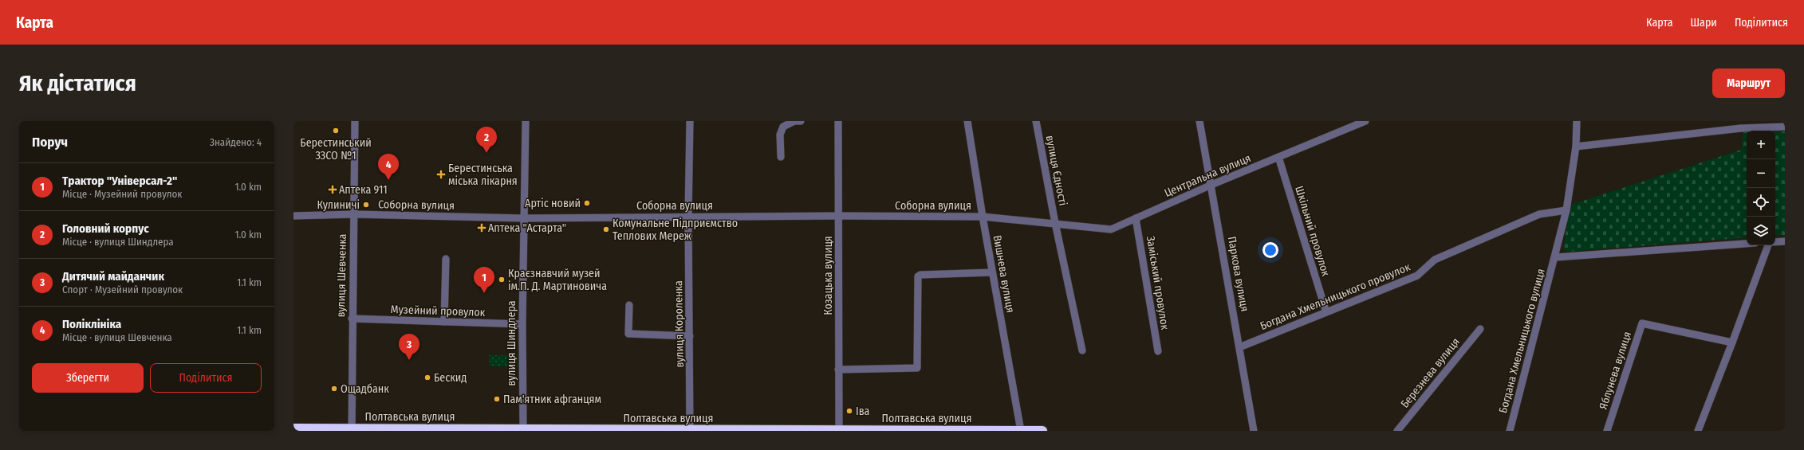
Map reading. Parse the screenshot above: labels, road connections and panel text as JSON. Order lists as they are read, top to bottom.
{
  "streets": {
    "highway": ["Полтавська вулиця"],
    "street": [
      "вулиця Єдності",
      "Центральна вулиця",
      "Соборна вулиця",
      "Шкільний провулок",
      "Вишнева вулиця",
      "Паркова вулиця",
      "вулиця Шевченка",
      "Козацька вулиця",
      "Заміський провулок",
      "Богдана Хмельницького провулок",
      "Музейний провулок",
      "вулиця Короленка",
      "Богдана Хмельницького вулиця",
      "вулиця Шиндлера",
      "Яблунева вулиця",
      "Березнева вулиця"
    ]
  },
  "crossings": [
    ["вулиця Єдності", "Центральна вулиця"],
    ["вулиця Єдності", "Соборна вулиця"],
    ["Центральна вулиця", "Соборна вулиця"],
    ["Центральна вулиця", "Шкільний провулок"],
    ["Центральна вулиця", "Паркова вулиця"],
    ["Центральна вулиця", "Заміський провулок"],
    ["Соборна вулиця", "Вишнева вулиця"],
    ["Соборна вулиця", "вулиця Шевченка"],
    ["Соборна вулиця", "Козацька вулиця"],
    ["Соборна вулиця", "вулиця Короленка"],
    ["Соборна вулиця", "вулиця Шиндлера"],
    ["Шкільний провулок", "Богдана Хмельницького провулок"],
    ["Вишнева вулиця", "Полтавська вулиця"],
    ["Паркова вулиця", "Богдана Хмельницького провулок"],
    ["вулиця Шевченка", "Музейний провулок"],
    ["вулиця Шевченка", "Полтавська вулиця"],
    ["Козацька вулиця", "Полтавська вулиця"],
    ["Богдана Хмельницького провулок", "Богдана Хмельницького вулиця"],
    ["Музейний провулок", "вулиця Шиндлера"],
    ["вулиця Короленка", "Полтавська вулиця"],
    ["вулиця Шиндлера", "Полтавська вулиця"]
  ],
  "places": {
    "other": [
      "Берестинський ЗЗСО №1",
      "Артіс новий",
      "Кулиничі",
      "Комунальне Підприємство Теплових Мереж",
      "Краєзнавчий музей ім.П. Д. Мартиновича",
      "Бескид",
      "Ощадбанк",
      "Пам'ятник афганцям",
      "Іва"
    ],
    "health": ["Берестинська міська лікарня", "Аптека 911", "Аптека \"Астарта\""]
  },
  "page": {
    "header": "Карта",
    "nav": ["Карта", "Шари", "Поділитися"],
    "buttons": [
      "Маршрут",
      ["Зберегти", "Поділитися"]
    ],
    "title": "Як дістатися",
    "heading": ["Поруч", "Знайдено: 4"],
    "pins": [
      "2",
      "4",
      "1",
      "3"
    ],
    "map_buttons": ["+", "−"],
    "list": [
      {
        "mark": "1",
        "name": "Трактор \"Універсал-2\"",
        "note": "Місце · Музейний провулок",
        "value": "1.0 km"
      },
      {
        "mark": "2",
        "name": "Головний корпус",
        "note": "Місце · вулиця Шиндлера",
        "value": "1.0 km"
      },
      {
        "mark": "3",
        "name": "Дитячий майданчик",
        "note": "Спорт · Музейний провулок",
        "value": "1.1 km"
      },
      {
        "mark": "4",
        "name": "Поліклініка",
        "note": "Місце · вулиця Шевченка",
        "value": "1.1 km"
      }
    ]
  }
}
